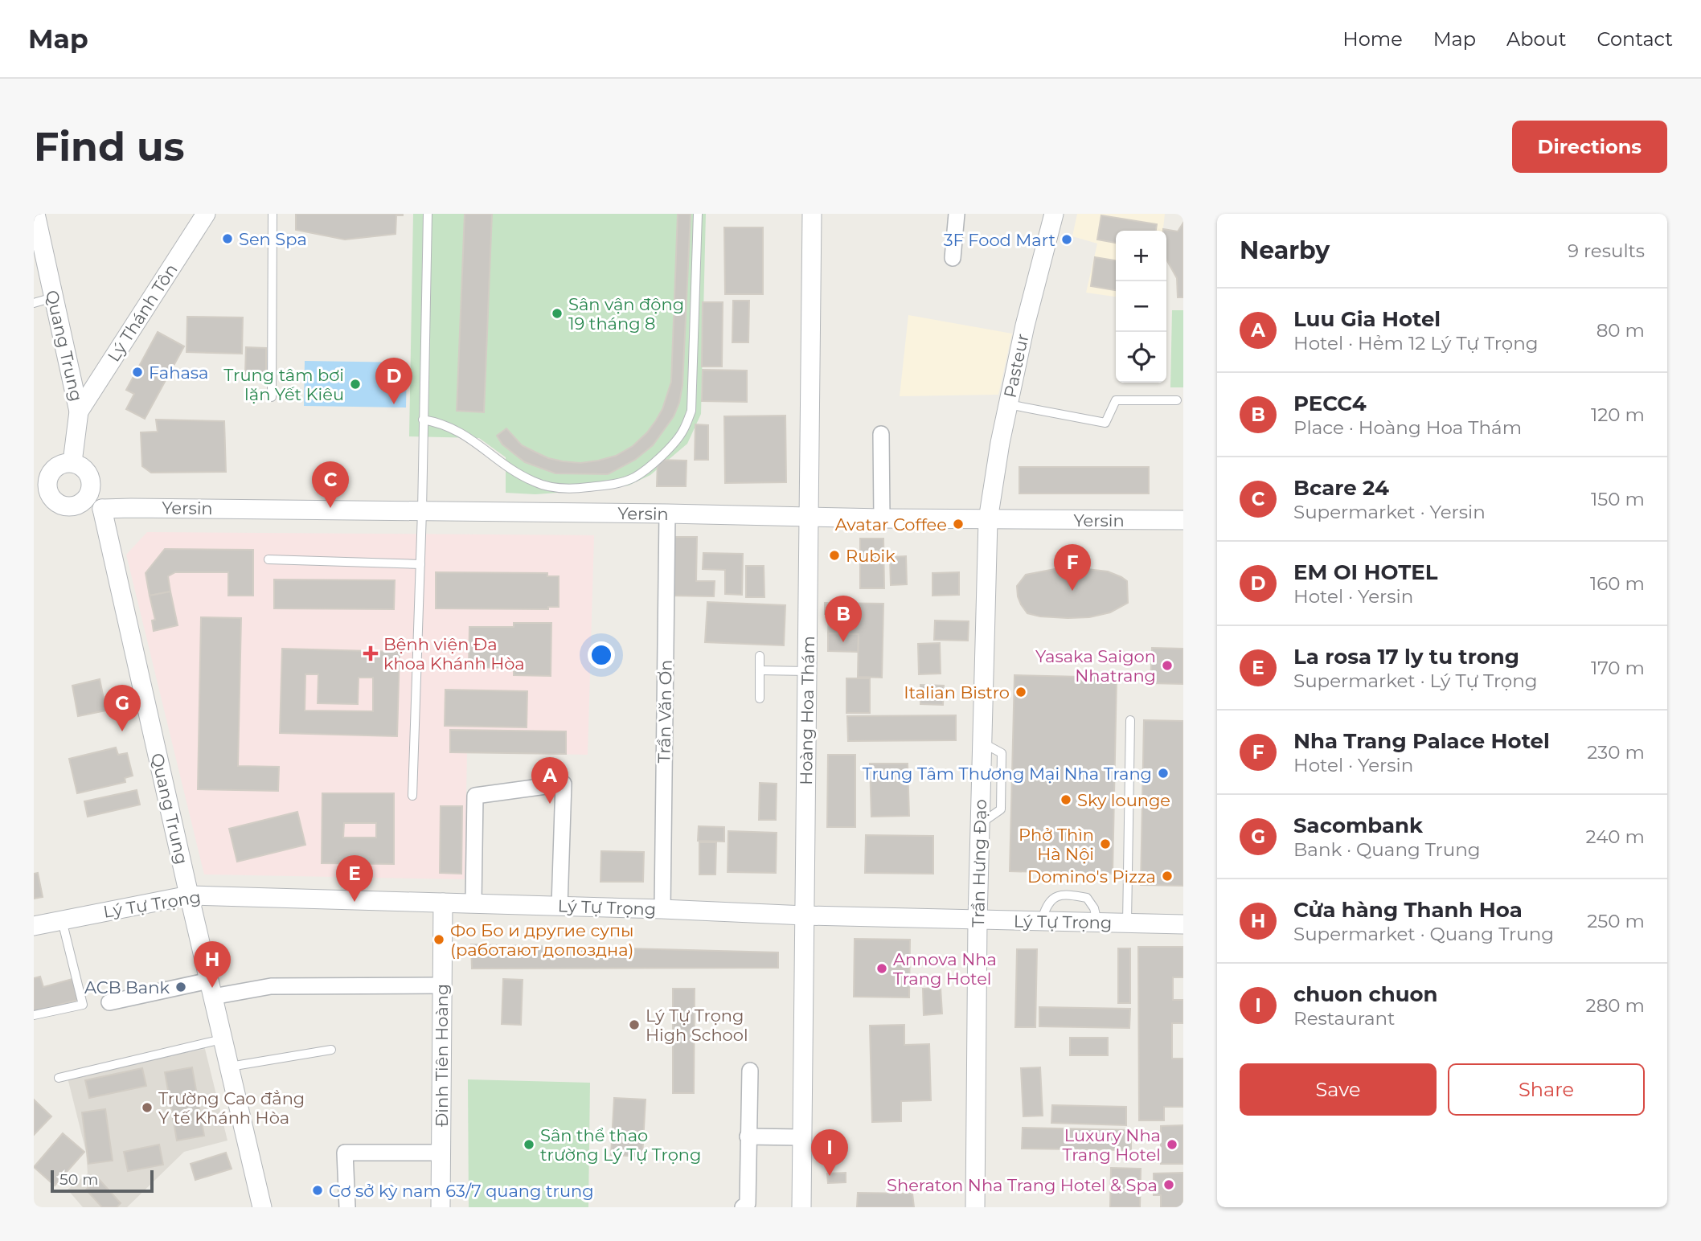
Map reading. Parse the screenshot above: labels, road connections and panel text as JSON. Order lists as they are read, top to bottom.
{
  "streets": {
    "street": [
      "Lý Thánh Tôn",
      "Quang Trung",
      "Pasteur",
      "Yersin",
      "Hoàng Hoa Thám",
      "Trần Văn Ơn",
      "Trần Hưng Đạo",
      "Lý Tự Trọng",
      "Đinh Tiên Hoàng"
    ]
  },
  "crossings": [
    ["Lý Thánh Tôn", "Quang Trung"],
    ["Quang Trung", "Yersin"],
    ["Quang Trung", "Lý Tự Trọng"],
    ["Pasteur", "Yersin"],
    ["Pasteur", "Trần Hưng Đạo"],
    ["Yersin", "Hoàng Hoa Thám"],
    ["Yersin", "Trần Văn Ơn"],
    ["Yersin", "Trần Hưng Đạo"],
    ["Hoàng Hoa Thám", "Lý Tự Trọng"],
    ["Trần Văn Ơn", "Lý Tự Trọng"],
    ["Trần Hưng Đạo", "Lý Tự Trọng"],
    ["Lý Tự Trọng", "Đinh Tiên Hoàng"]
  ],
  "places": {
    "other": [
      "Sen Spa",
      "3F Food Mart",
      "Sân vận động 19 tháng 8",
      "Fahasa",
      "Trung tâm bơi lặn Yết Kiêu",
      "Avatar Coffee",
      "Rubik",
      "Yasaka Saigon Nhatrang",
      "Italian Bistro",
      "Trung Tâm Thương Mại Nha Trang",
      "Sky lounge",
      "Phở Thìn Hà Nội",
      "Domino's Pizza",
      "Фо Бо и другие супы (работают допоздна)",
      "Annova Nha Trang Hotel",
      "ACB Bank",
      "Lý Tự Trọng High School",
      "Trường Cao đẳng Y tế Khánh Hòa",
      "Sân thể thao trường Lý Tự Trọng",
      "Luxury Nha Trang Hotel",
      "Sheraton Nha Trang Hotel & Spa",
      "Cơ sở kỳ nam 63/7 quang trung"
    ],
    "health": ["Bệnh viện Đa khoa Khánh Hòa"]
  },
  "scale_bar": "50 m",
  "page": {
    "header": "Map",
    "nav": [
      "Home",
      "Map",
      "About",
      "Contact"
    ],
    "buttons": [
      "Directions",
      ["Save", "Share"]
    ],
    "title": "Find us",
    "heading": ["Nearby", "9 results"],
    "map_buttons": ["+", "−"],
    "list": [
      {
        "mark": "A",
        "name": "Luu Gia Hotel",
        "note": "Hotel · Hẻm 12 Lý Tự Trọng",
        "value": "80 m"
      },
      {
        "mark": "B",
        "name": "PECC4",
        "note": "Place · Hoàng Hoa Thám",
        "value": "120 m"
      },
      {
        "mark": "C",
        "name": "Bcare 24",
        "note": "Supermarket · Yersin",
        "value": "150 m"
      },
      {
        "mark": "D",
        "name": "EM OI HOTEL",
        "note": "Hotel · Yersin",
        "value": "160 m"
      },
      {
        "mark": "E",
        "name": "La rosa 17 ly tu trong",
        "note": "Supermarket · Lý Tự Trọng",
        "value": "170 m"
      },
      {
        "mark": "F",
        "name": "Nha Trang Palace Hotel",
        "note": "Hotel · Yersin",
        "value": "230 m"
      },
      {
        "mark": "G",
        "name": "Sacombank",
        "note": "Bank · Quang Trung",
        "value": "240 m"
      },
      {
        "mark": "H",
        "name": "Cửa hàng Thanh Hoa",
        "note": "Supermarket · Quang Trung",
        "value": "250 m"
      },
      {
        "mark": "I",
        "name": "chuon chuon",
        "note": "Restaurant",
        "value": "280 m"
      }
    ],
    "pins": [
      "D",
      "C",
      "F",
      "B",
      "G",
      "A",
      "E",
      "H",
      "I"
    ],
    "scale": "50 m"
  }
}
